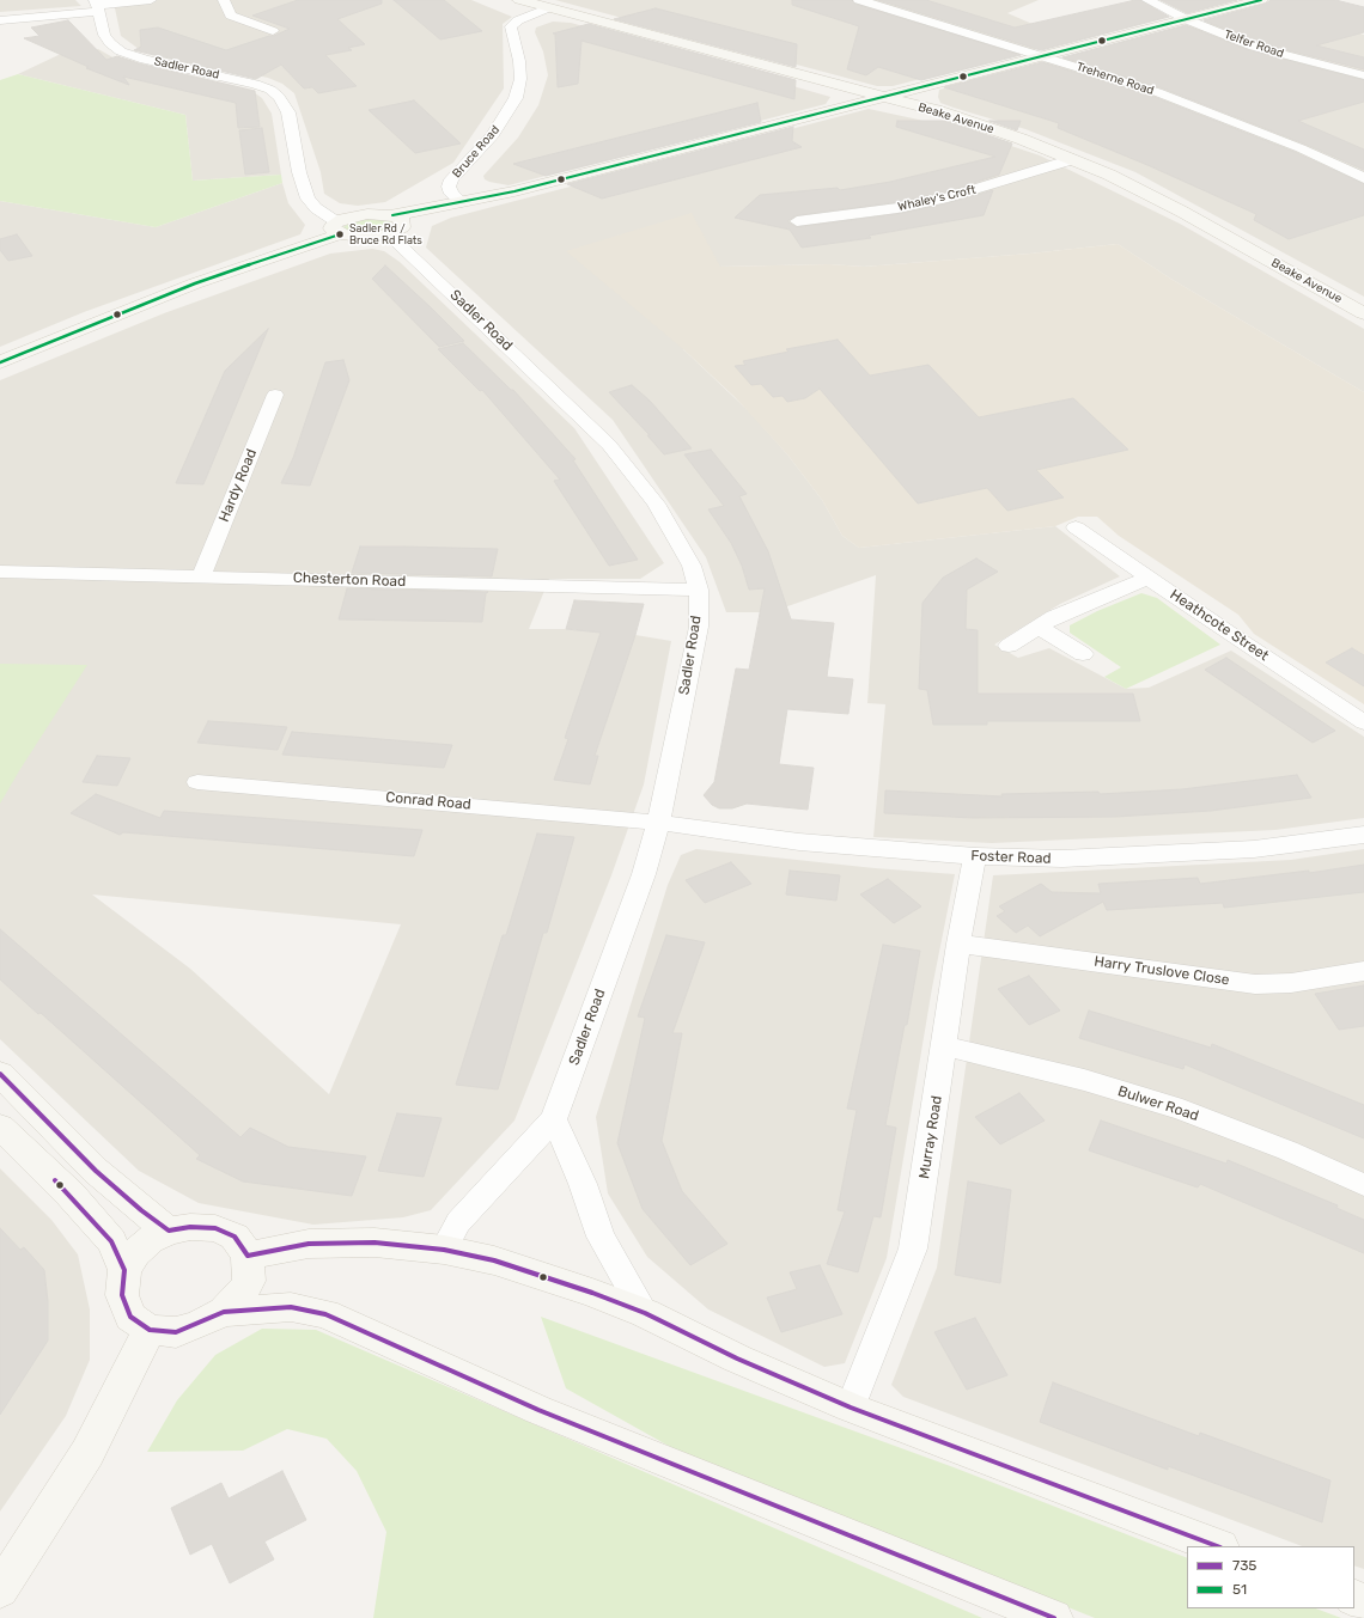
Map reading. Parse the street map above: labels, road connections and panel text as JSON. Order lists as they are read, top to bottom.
{
  "streets": {
    "street": [
      "Telfer Road",
      "Sadler Road",
      "Treherne Road",
      "Beake Avenue",
      "Bruce Road",
      "Whaley's Croft",
      "Hardy Road",
      "Chesterton Road",
      "Heathcote Street",
      "Conrad Road",
      "Foster Road",
      "Harry Truslove Close",
      "Bulwer Road",
      "Murray Road"
    ]
  },
  "crossings": [
    ["Sadler Road", "Chesterton Road"],
    ["Sadler Road", "Conrad Road"],
    ["Sadler Road", "Foster Road"],
    ["Beake Avenue", "Bruce Road"],
    ["Beake Avenue", "Whaley's Croft"],
    ["Hardy Road", "Chesterton Road"],
    ["Conrad Road", "Foster Road"],
    ["Foster Road", "Murray Road"],
    ["Harry Truslove Close", "Murray Road"],
    ["Bulwer Road", "Murray Road"]
  ],
  "places": ["Sadler Rd / Bruce Rd Flats"],
  "lines": ["transit line 51", "transit line 735"],
  "legend": ["735", "51"]
}
